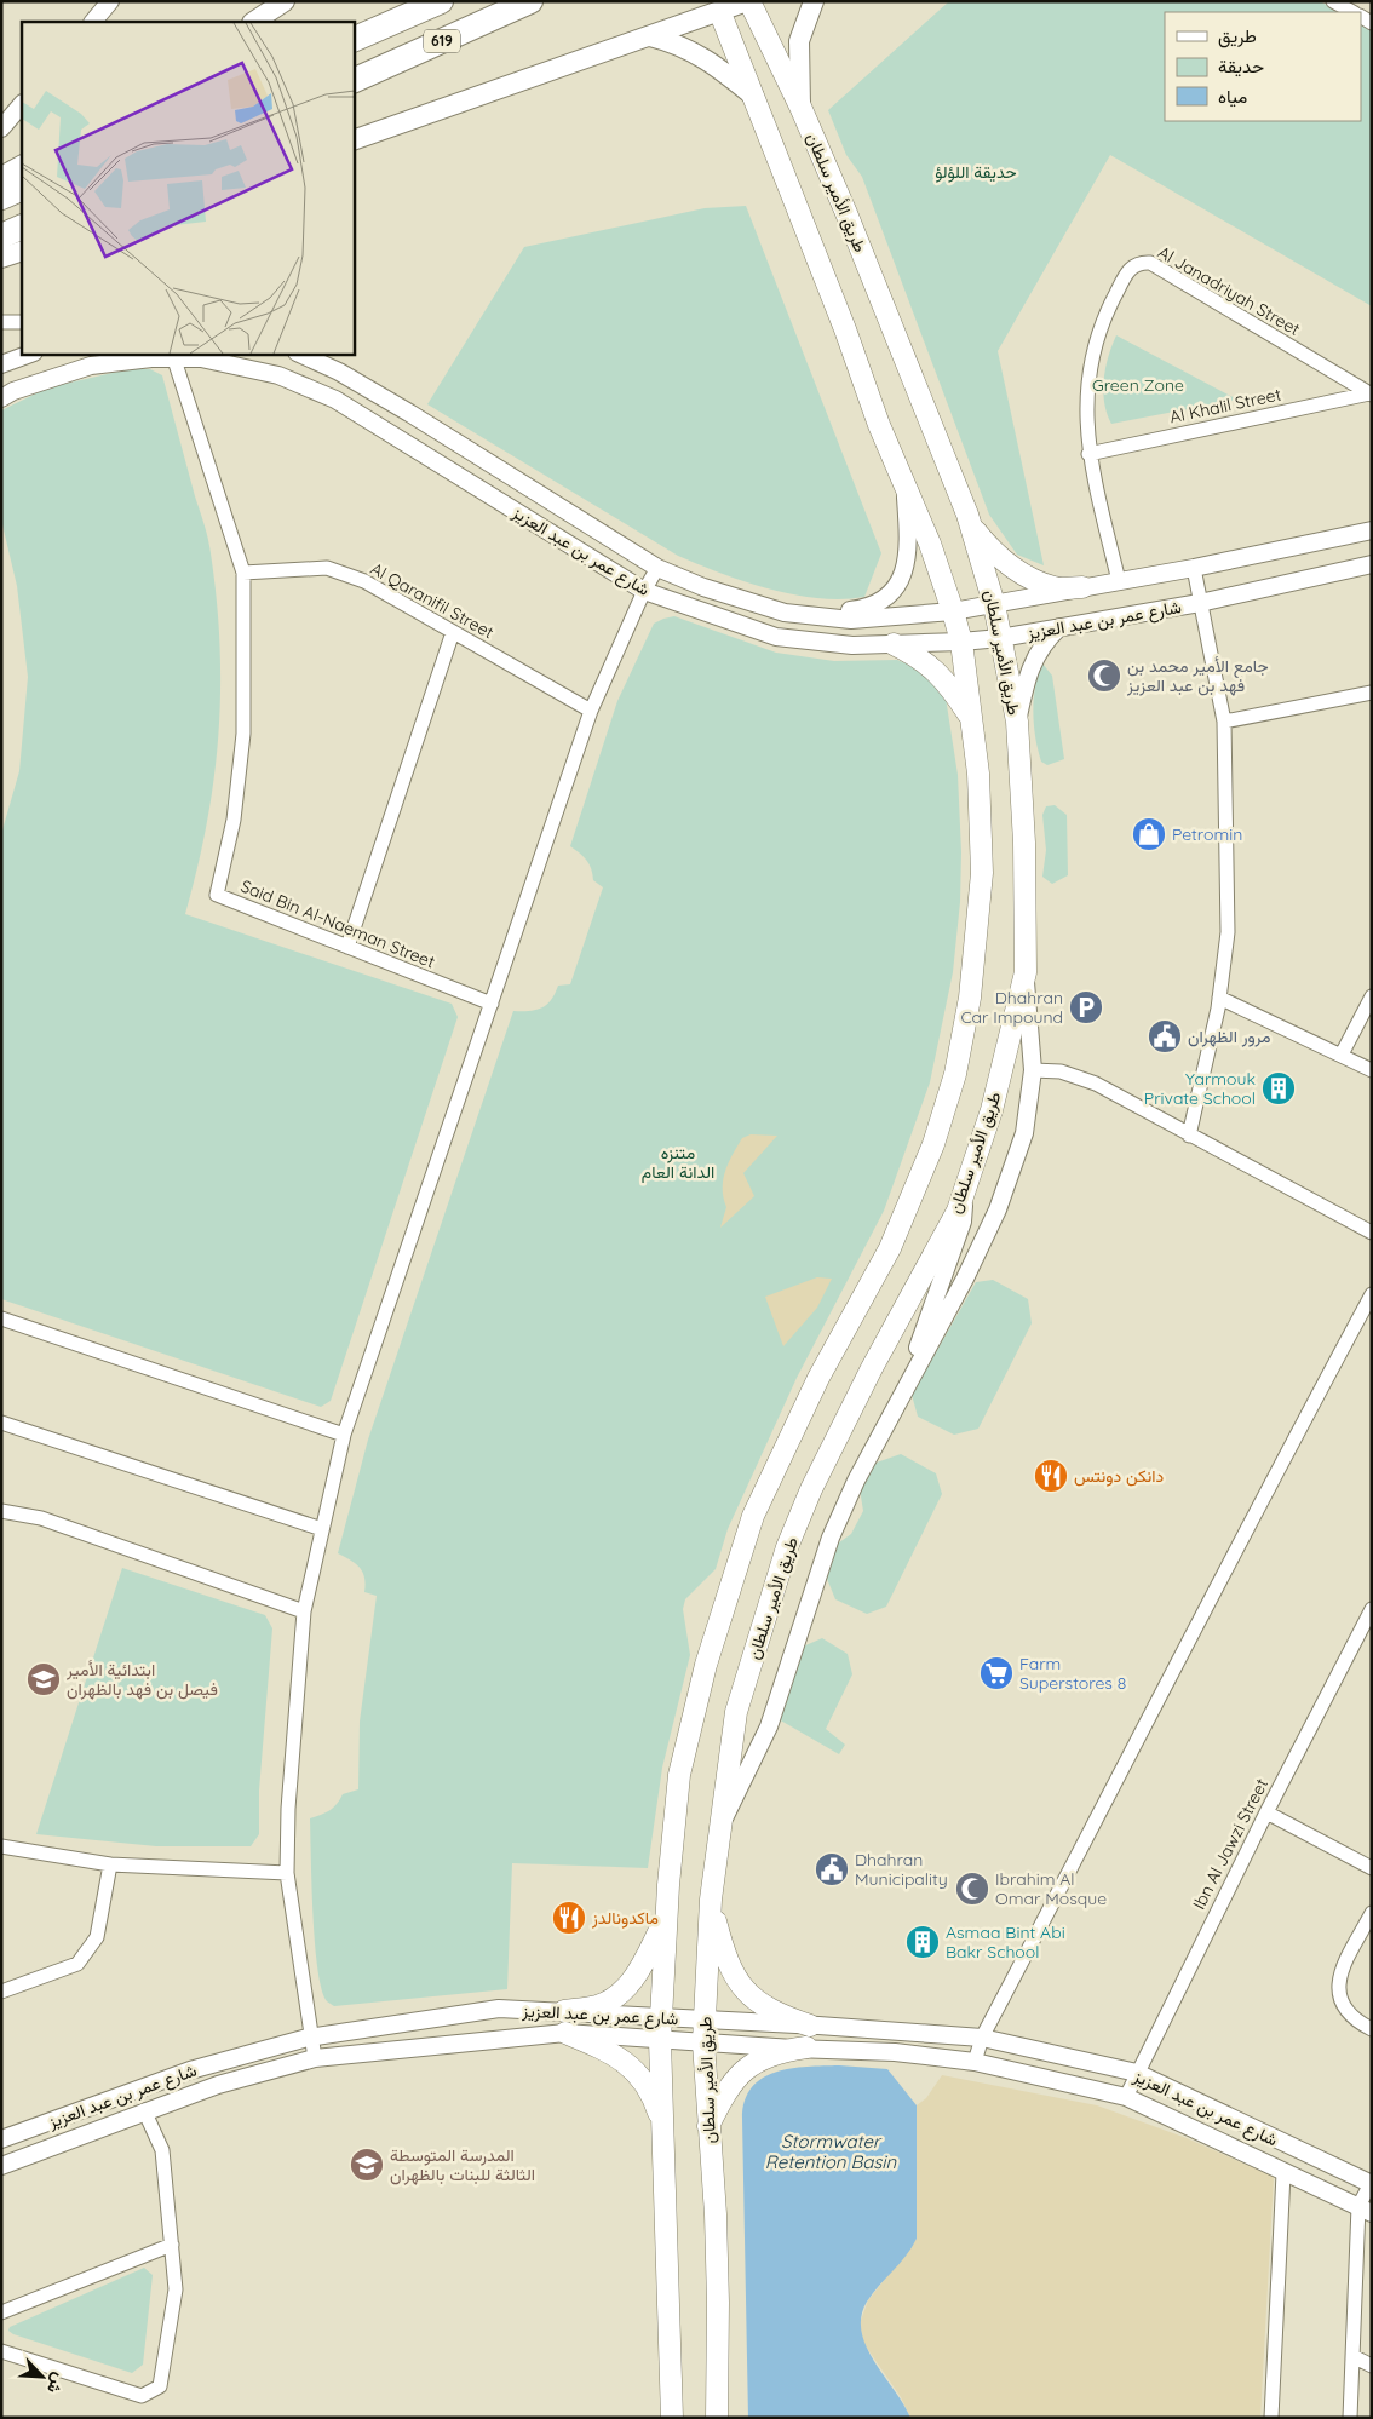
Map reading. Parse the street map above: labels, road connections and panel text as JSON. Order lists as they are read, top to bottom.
{
  "streets": {
    "highway": ["619"],
    "main road": ["طريق الأمير سلطان"],
    "street": [
      "Al Janadriyah Street",
      "Al Khalil Street",
      "شارع عمر بن عبد العزيز",
      "Al Qaranifil Street",
      "Said Bin Al-Naeman Street",
      "Ibn Al Jawzi Street"
    ]
  },
  "crossings": [
    ["طريق الأمير سلطان", "شارع عمر بن عبد العزيز"],
    ["Al Janadriyah Street", "Al Khalil Street"],
    ["شارع عمر بن عبد العزيز", "Said Bin Al-Naeman Street"],
    ["شارع عمر بن عبد العزيز", "Ibn Al Jawzi Street"],
    ["Al Qaranifil Street", "Said Bin Al-Naeman Street"]
  ],
  "water": ["Stormwater Retention Basin"],
  "parks": ["حديقة اللؤلؤ", "Green Zone", "متنزه الدانة العام"],
  "places": {
    "mosque": ["جامع الأمير محمد بن فهد بن عبد العزيز", "Ibrahim Al Omar Mosque"],
    "shop": ["Petromin"],
    "parking": ["Dhahran Car Impound"],
    "public building": ["مرور الظهران", "Dhahran Municipality"],
    "building": ["Yarmouk Private School", "Asmaa Bint Abi Bakr School"],
    "restaurant": ["دانكن دونتس", "ماكدونالدز"],
    "supermarket": ["Farm Superstores 8"],
    "school or university": ["ابتدائية الأمير فيصل بن فهد بالظهران", "المدرسة المتوسطة الثالثة للبنات بالظهران"]
  },
  "legend": ["طريق", "حديقة", "مياه"],
  "north": "bottom right"
}
